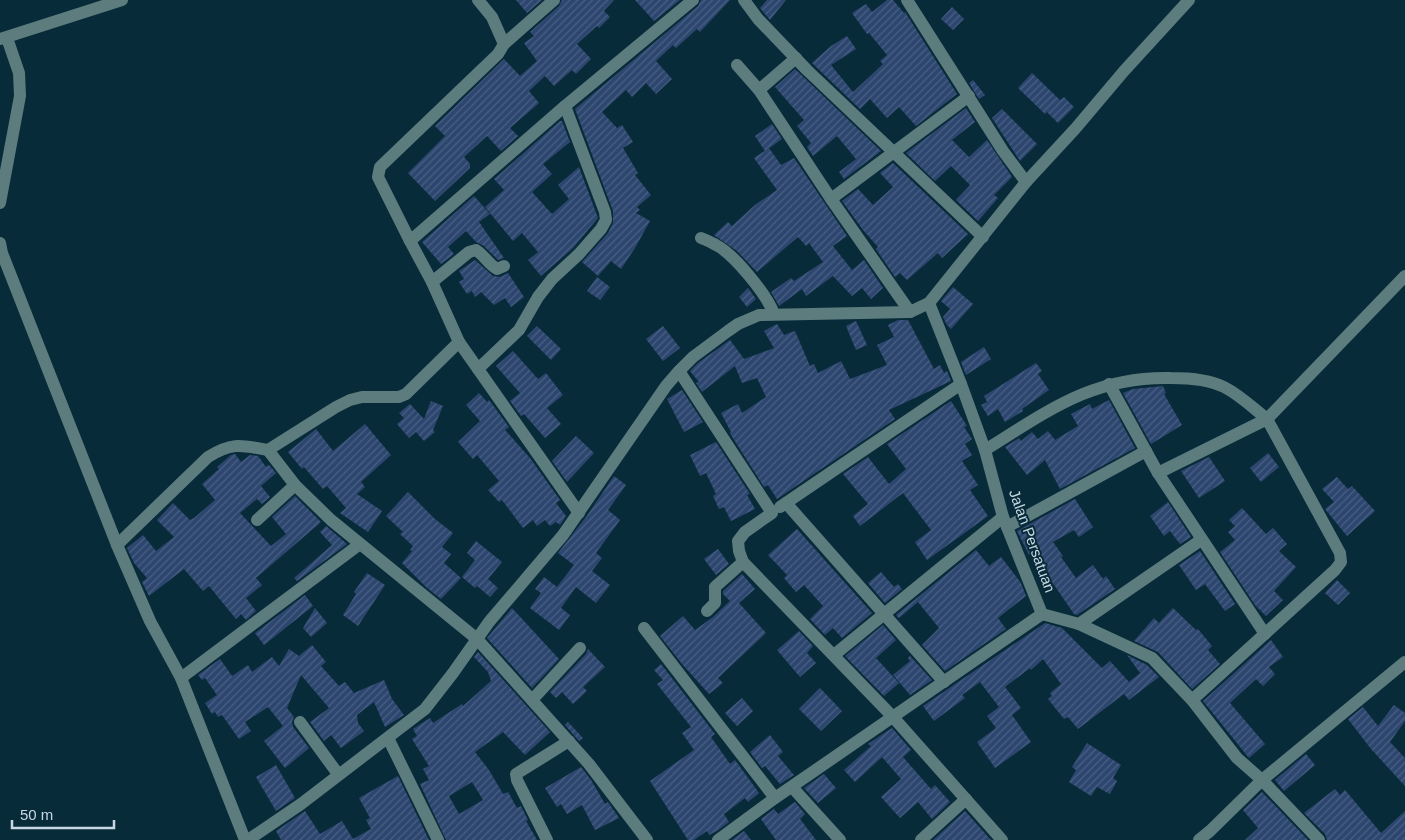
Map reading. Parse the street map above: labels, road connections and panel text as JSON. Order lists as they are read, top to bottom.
{
  "streets": {
    "street": ["Jalan Persatuan"]
  },
  "scale_bar": "50 m"
}
